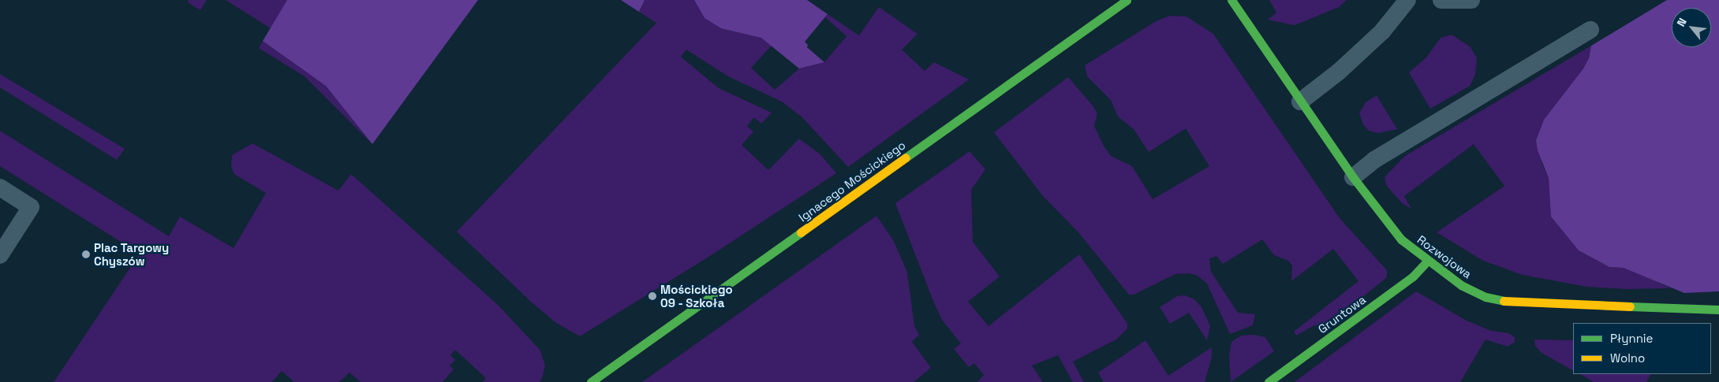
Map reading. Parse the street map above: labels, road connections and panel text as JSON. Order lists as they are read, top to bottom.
{
  "streets": {
    "street": ["Ignacego Mościckiego", "Rozwojowa", "Gruntowa"]
  },
  "crossings": [
    ["Rozwojowa", "Gruntowa"]
  ],
  "places": ["Plac Targowy Chyszów", "Mościckiego 09 - Szkoła"],
  "legend": ["Płynnie", "Wolno"],
  "north": "top left"
}
